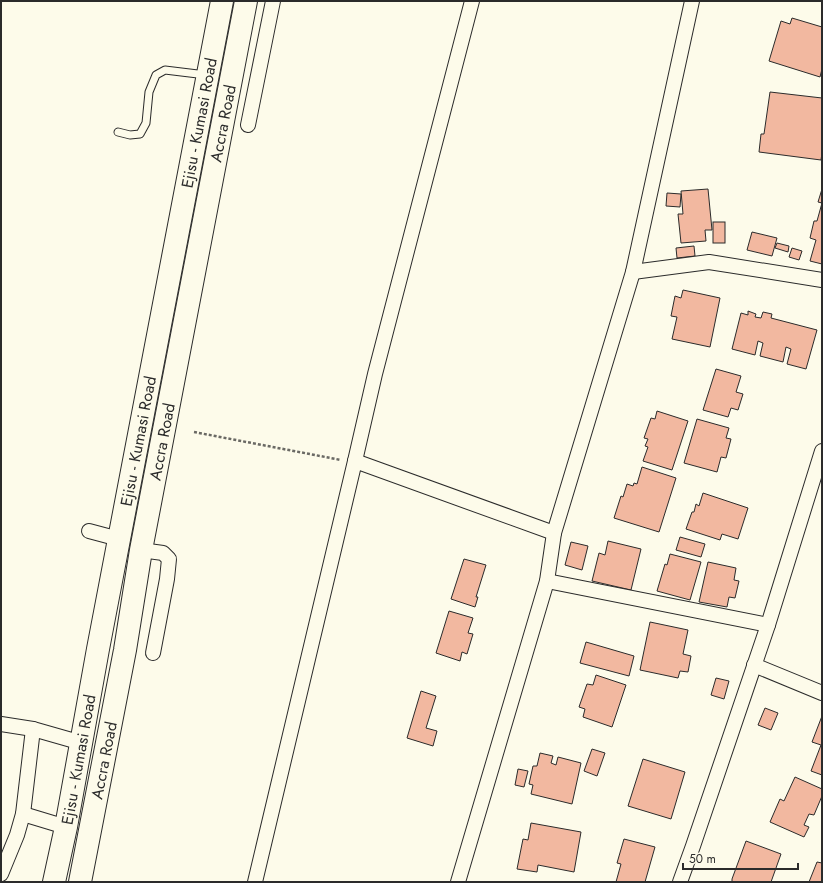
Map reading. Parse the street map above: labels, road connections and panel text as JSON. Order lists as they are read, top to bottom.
{
  "streets": {
    "highway": ["Ejisu - Kumasi Road", "Accra Road"]
  },
  "scale_bar": "50 m"
}
